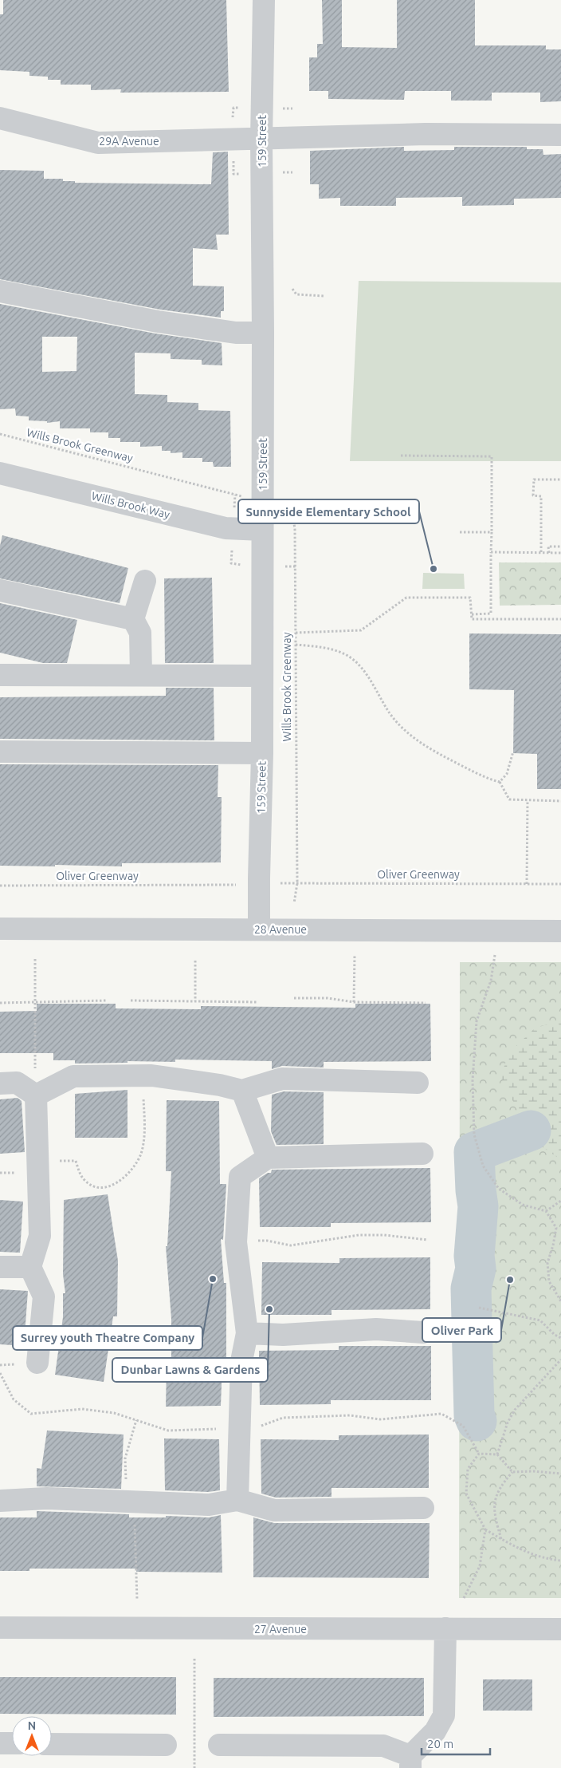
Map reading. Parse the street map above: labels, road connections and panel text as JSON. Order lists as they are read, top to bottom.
{
  "streets": {
    "street": [
      "29A Avenue",
      "159 Street",
      "Wills Brook Way",
      "28 Avenue",
      "27 Avenue"
    ],
    "path": ["Wills Brook Greenway", "Oliver Greenway"]
  },
  "crossings": [
    ["29A Avenue", "159 Street"],
    ["159 Street", "Wills Brook Way"],
    ["159 Street", "28 Avenue"],
    ["Wills Brook Greenway", "Oliver Greenway"]
  ],
  "places": [
    "Sunnyside Elementary School",
    "Surrey youth Theatre Company",
    "Oliver Park",
    "Dunbar Lawns & Gardens"
  ],
  "scale_bar": "20 m",
  "north": "top"
}
